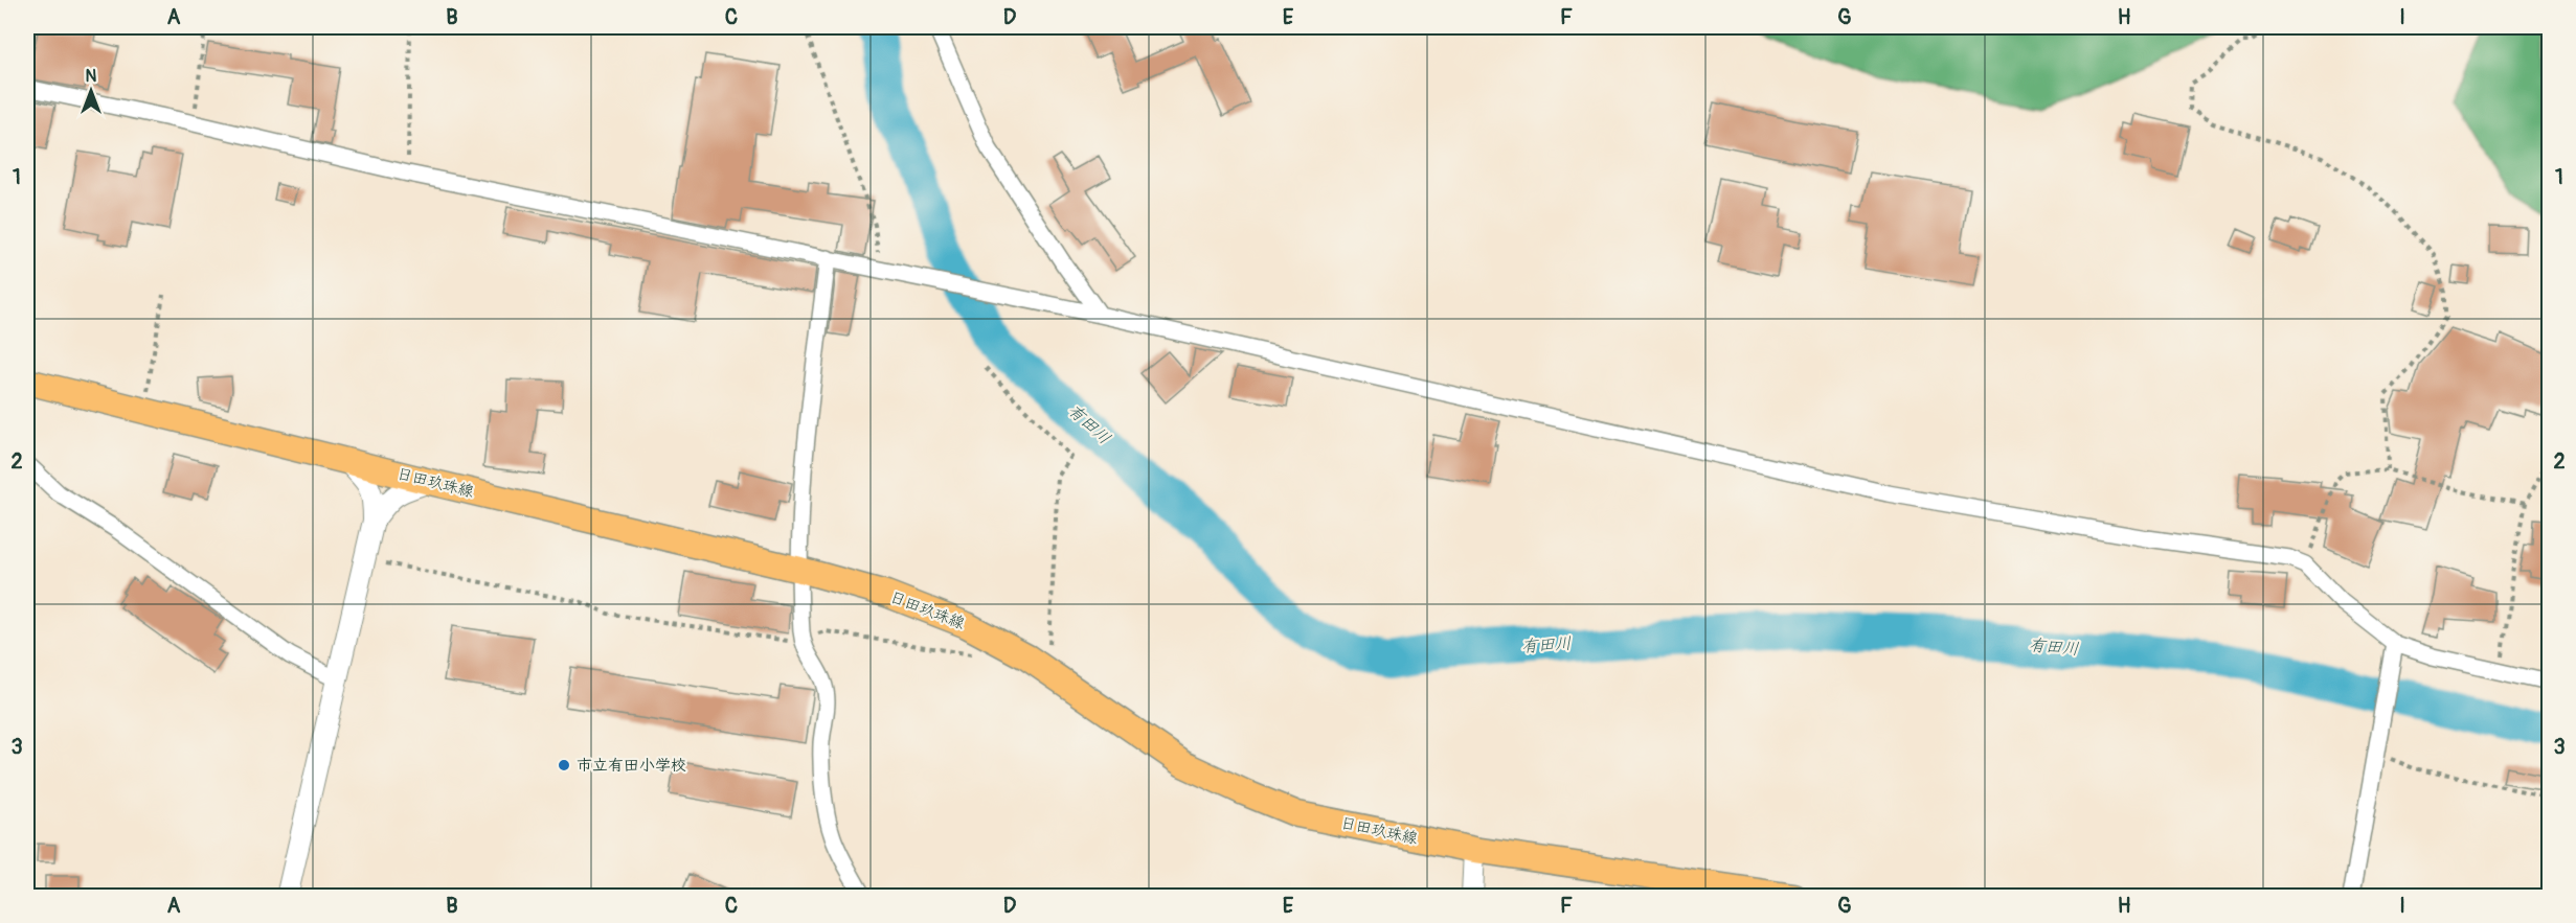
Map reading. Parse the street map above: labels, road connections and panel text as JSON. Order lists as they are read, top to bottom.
{
  "streets": {
    "main road": ["日田玖珠線"]
  },
  "water": ["有田川"],
  "places": ["市立有田小学校"],
  "north": "top",
  "grid": {
    "columns": [
      "A",
      "B",
      "C",
      "D",
      "E",
      "F",
      "G",
      "H",
      "I"
    ],
    "rows": ["1", "2", "3"]
  }
}
